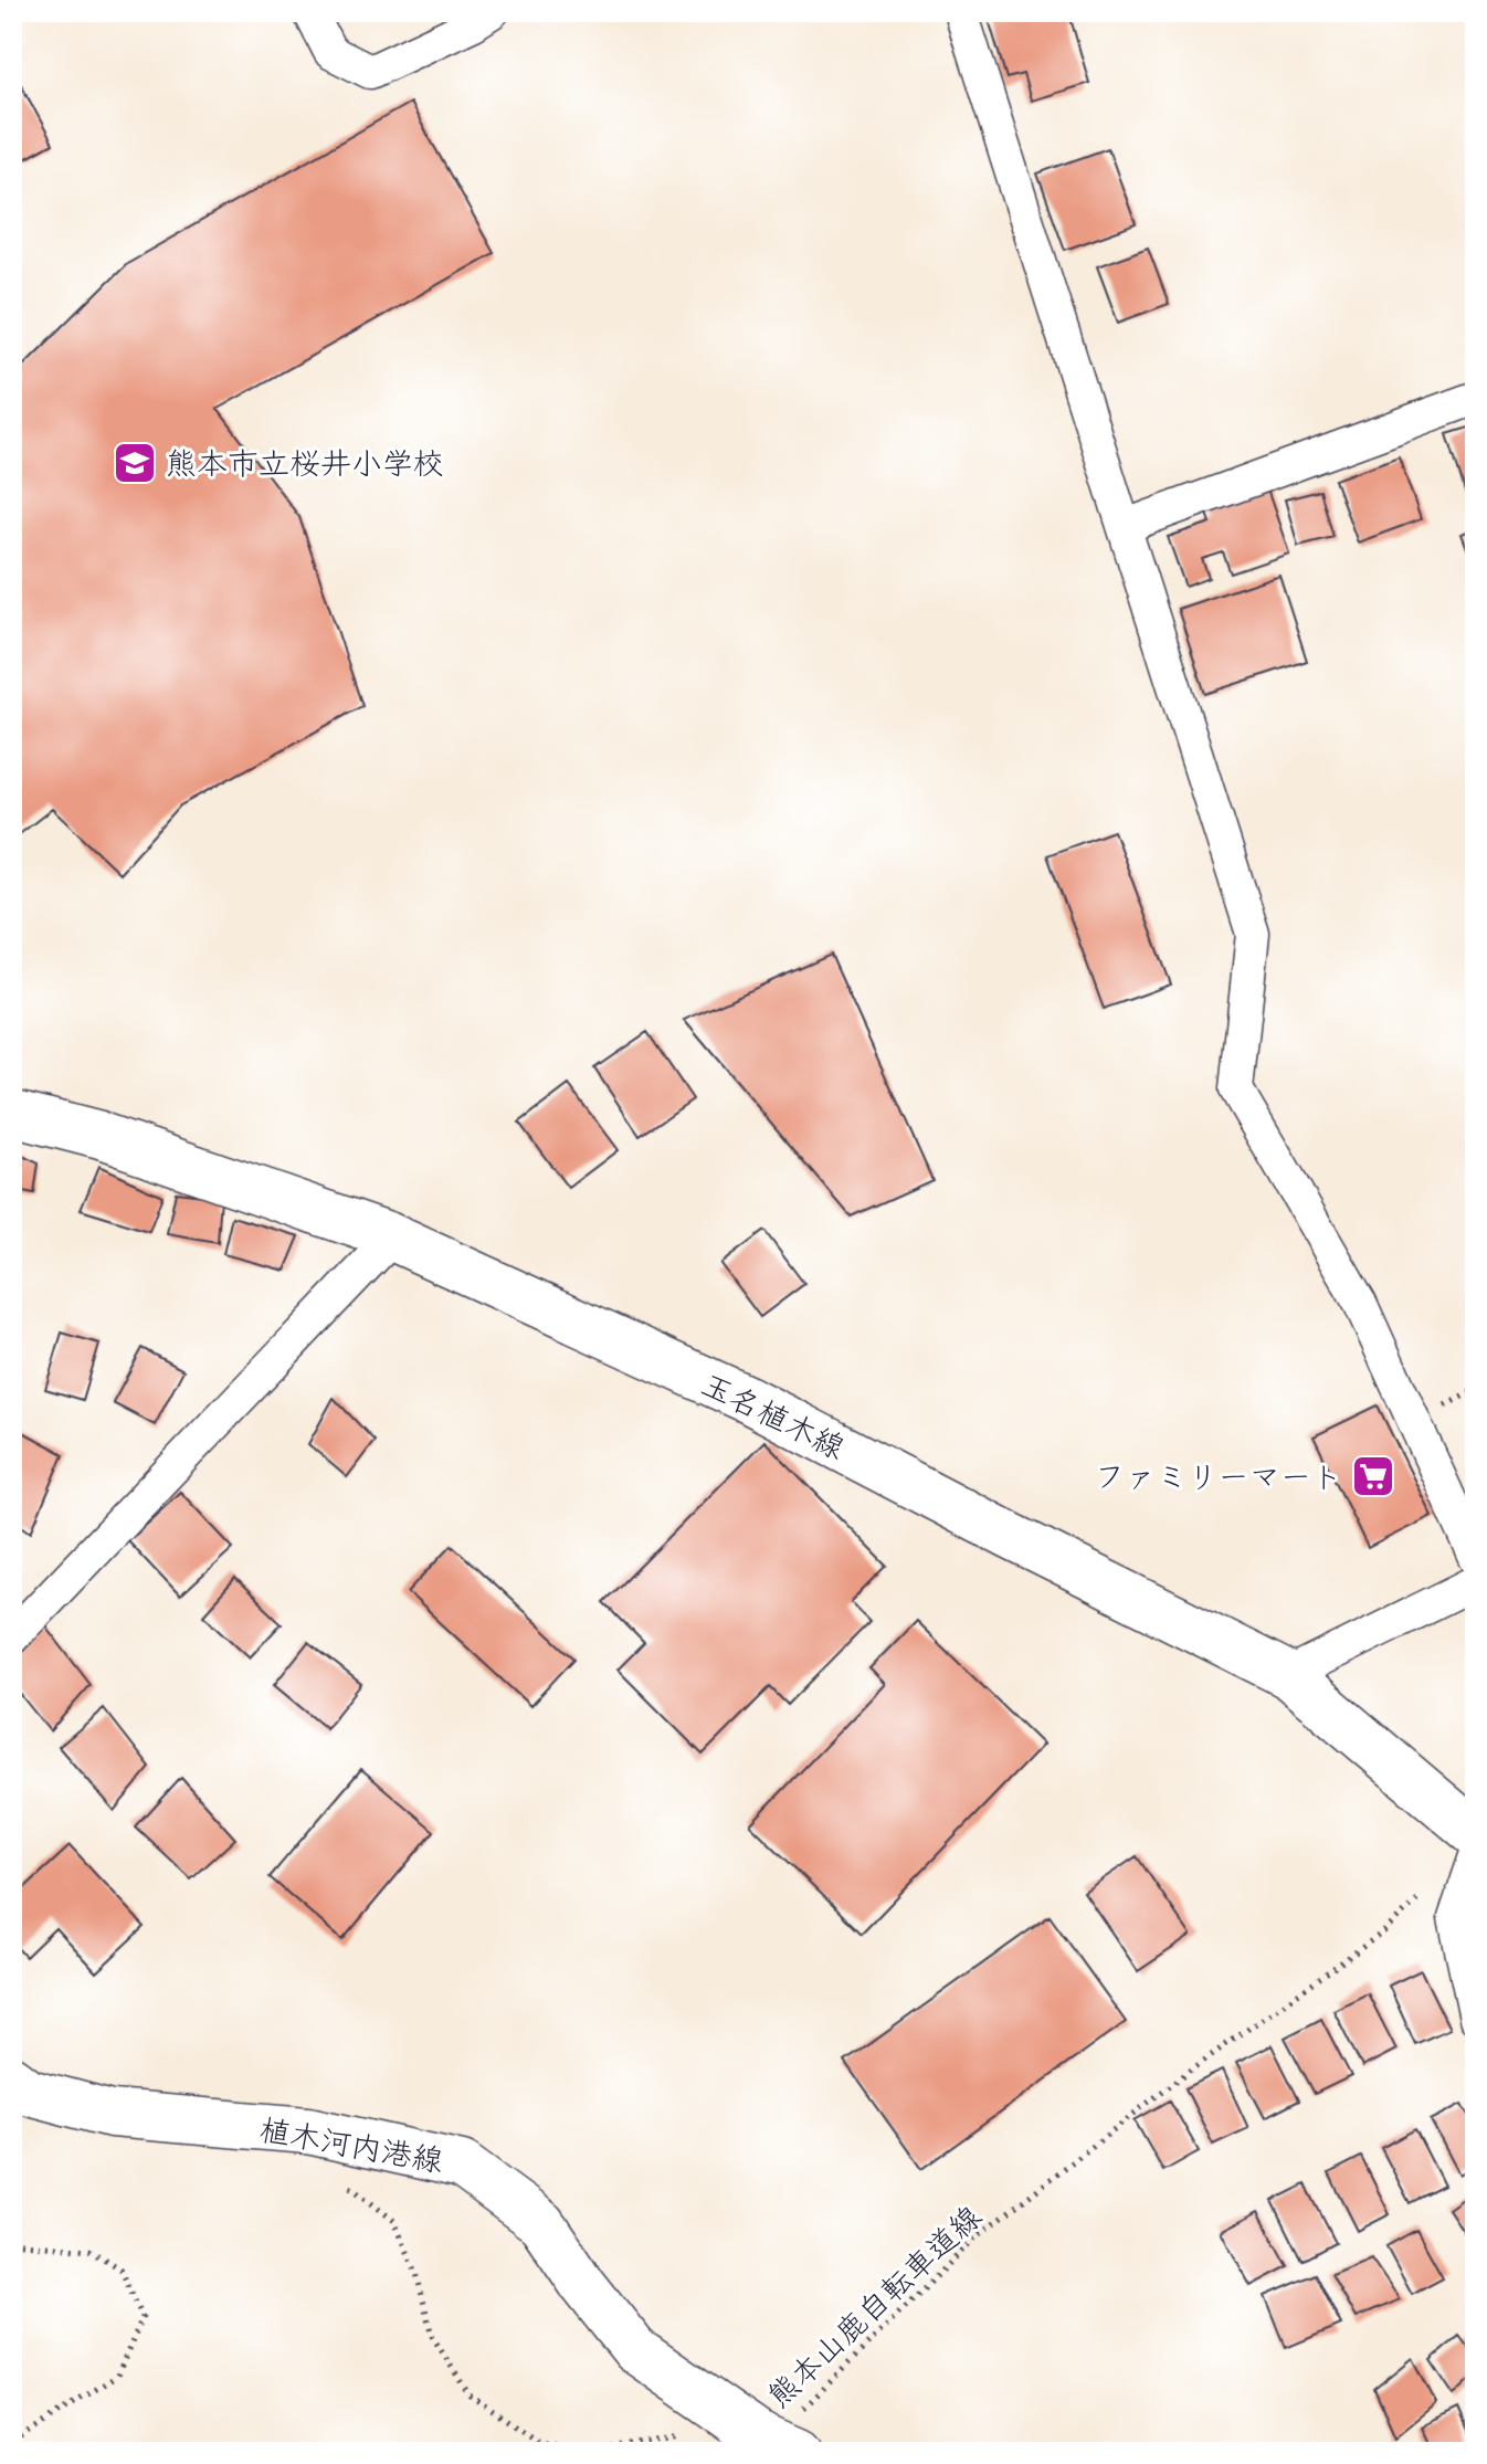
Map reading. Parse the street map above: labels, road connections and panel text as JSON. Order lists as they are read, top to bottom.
{
  "streets": {
    "main road": ["玉名植木線", "植木河内港線"],
    "path": ["熊本山鹿自転車道線"]
  },
  "crossings": [
    ["植木河内港線", "熊本山鹿自転車道線"]
  ],
  "places": {
    "school or university": ["熊本市立桜井小学校"],
    "supermarket": ["ファミリーマート"]
  }
}
